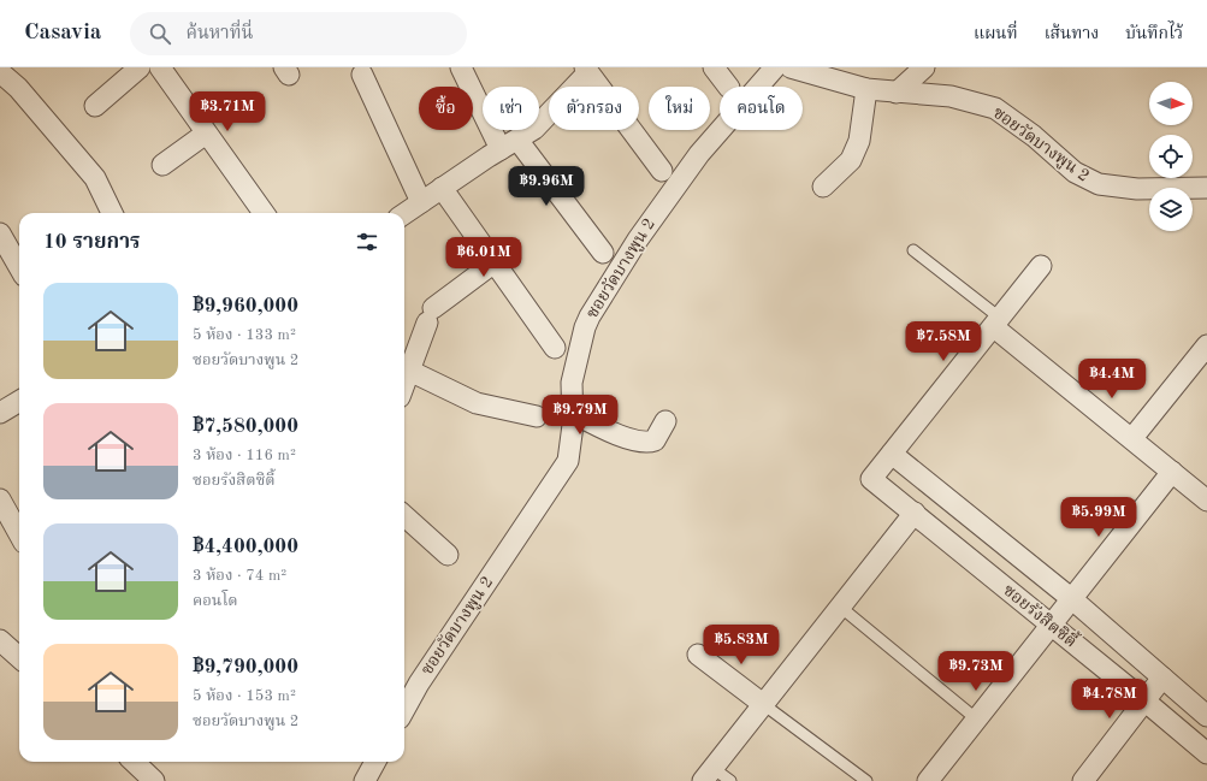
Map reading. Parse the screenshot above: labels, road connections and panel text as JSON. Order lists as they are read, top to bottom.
{
  "streets": {
    "street": ["ซอยวัดบางพูน 2", "ซอยรังสิตซิตี้"]
  },
  "north": "right",
  "page": {
    "header": "Casavia",
    "search": "ค้นหาที่นี่",
    "nav": ["แผนที่", "เส้นทาง", "บันทึกไว้"],
    "chip": [
      "ซื้อ",
      "เช่า",
      "ตัวกรอง",
      "ใหม่",
      "คอนโด"
    ],
    "price": [
      "฿3.71M",
      "฿9.96M",
      "฿6.01M",
      "฿7.58M",
      "฿4.4M",
      "฿9.79M",
      "฿5.99M",
      "฿5.83M",
      "฿9.73M",
      "฿4.78M"
    ],
    "heading": "10 รายการ",
    "list": [
      {
        "name": "฿9,960,000",
        "note": "5 ห้อง · 133 m² · ซอยวัดบางพูน 2"
      },
      {
        "name": "฿7,580,000",
        "note": "3 ห้อง · 116 m² · ซอยรังสิตซิตี้"
      },
      {
        "name": "฿4,400,000",
        "note": "3 ห้อง · 74 m² · คอนโด"
      },
      {
        "name": "฿9,790,000",
        "note": "5 ห้อง · 153 m² · ซอยวัดบางพูน 2"
      }
    ]
  }
}
